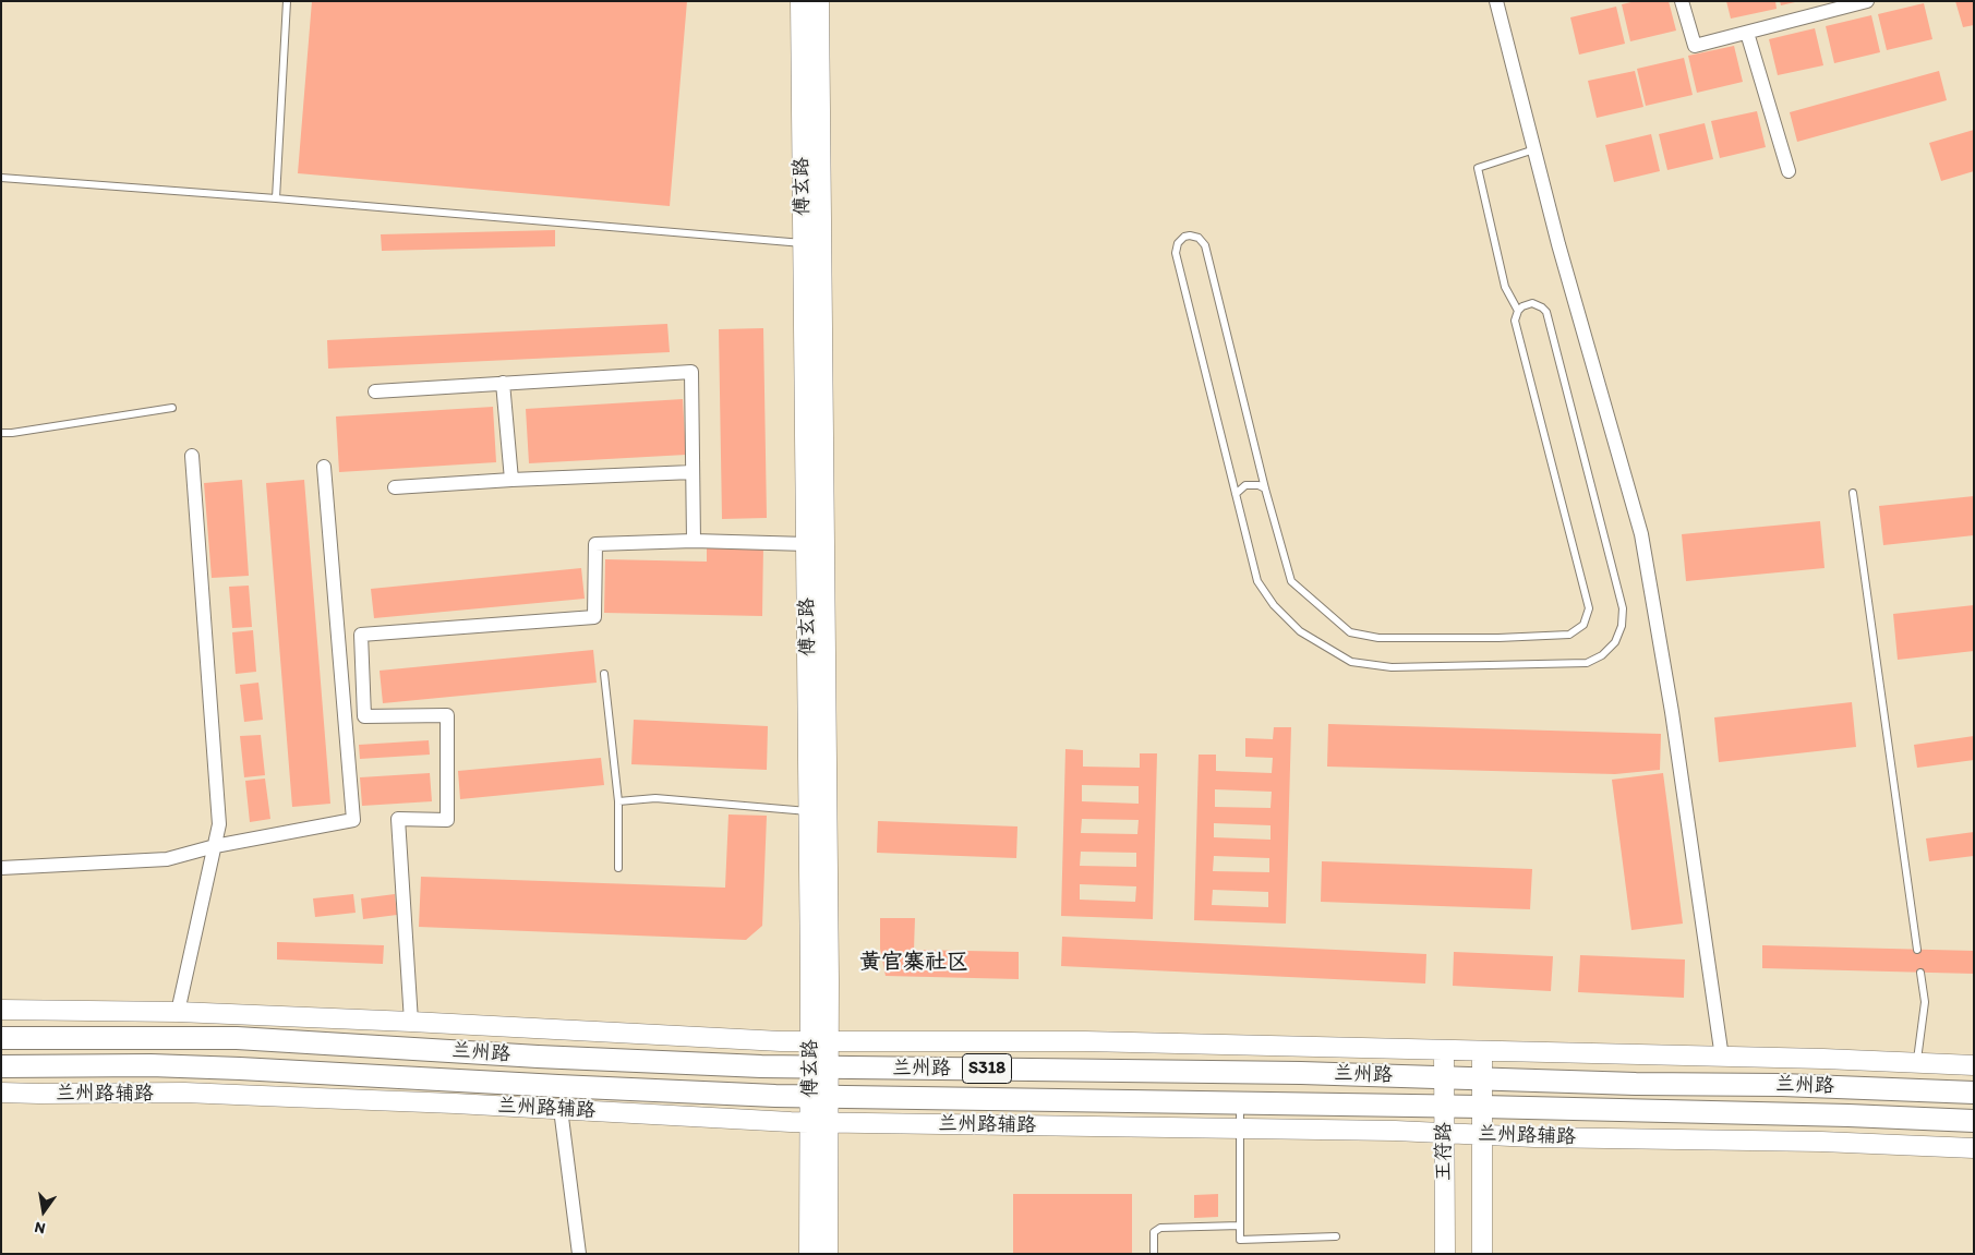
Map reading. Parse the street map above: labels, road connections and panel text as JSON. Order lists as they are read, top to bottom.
{
  "streets": {
    "main road": ["兰州路", "S318"],
    "street": ["傅玄路", "兰州路辅路", "王符路"]
  },
  "crossings": [
    ["傅玄路", "兰州路"],
    ["傅玄路", "兰州路辅路"],
    ["兰州路", "王符路"],
    ["兰州路辅路", "王符路"]
  ],
  "districts": ["黄官寨社区"],
  "north": "bottom"
}
